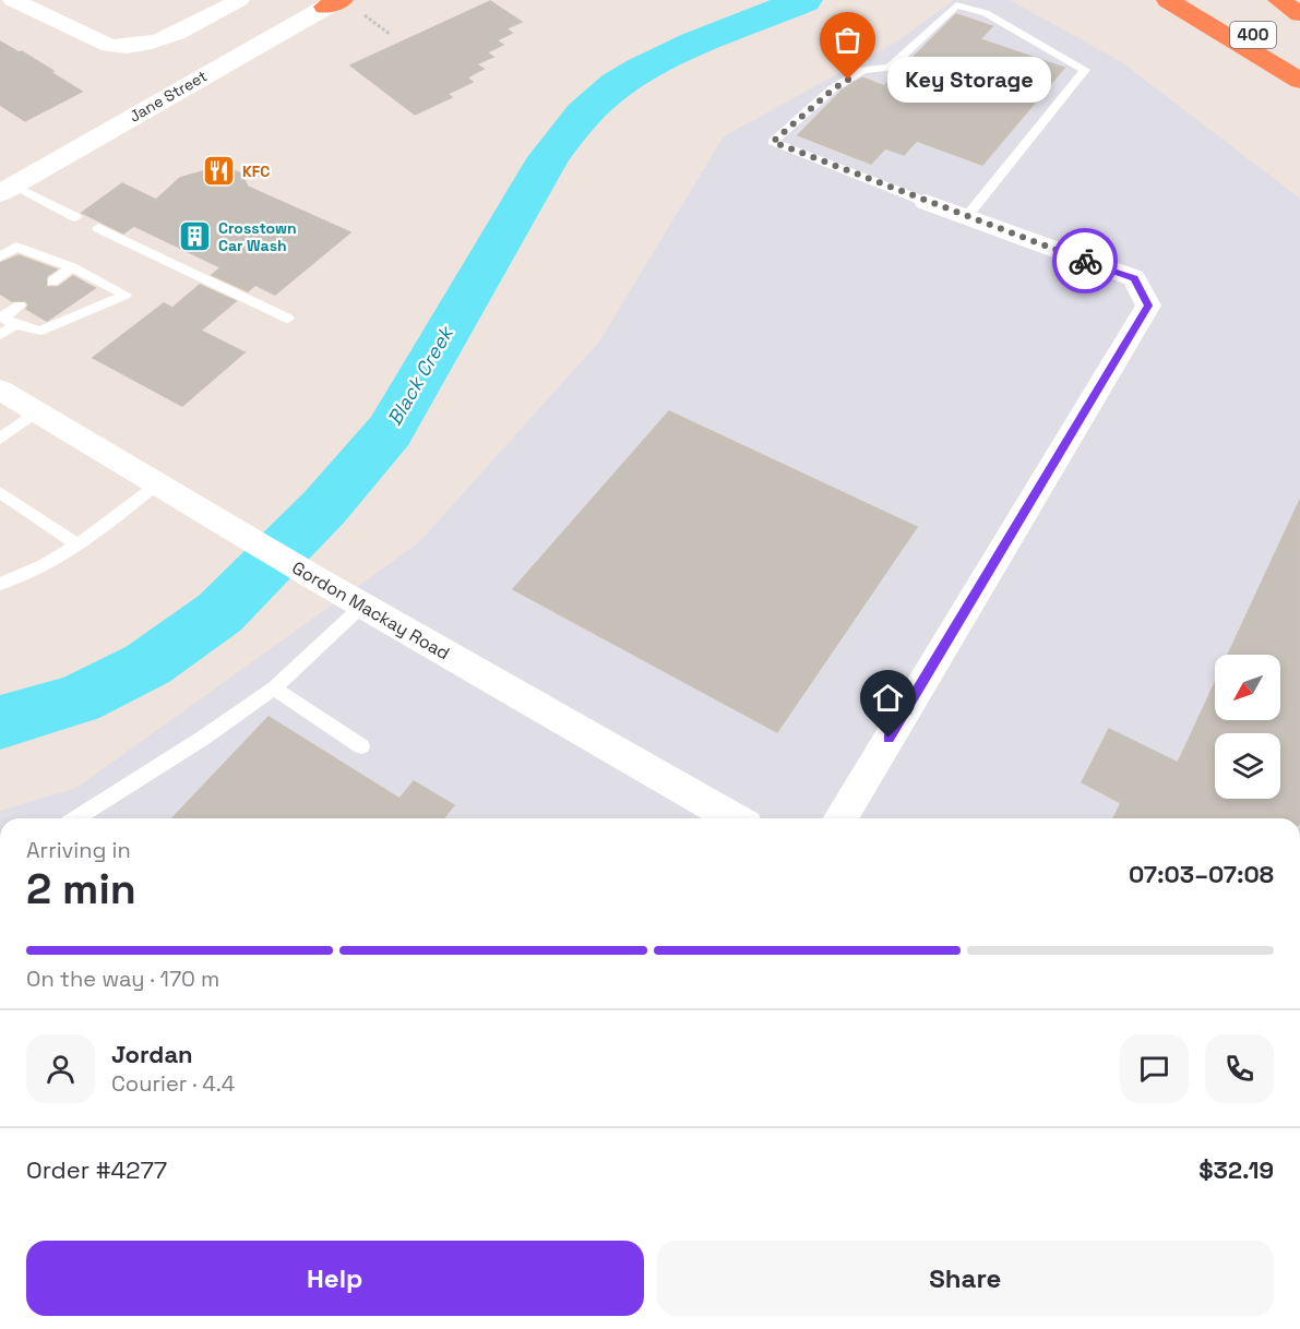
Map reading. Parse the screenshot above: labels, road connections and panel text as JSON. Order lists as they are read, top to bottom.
{
  "streets": {
    "highway": ["400"],
    "main road": ["Jane Street"],
    "street": ["Gordon Mackay Road"]
  },
  "water": ["Black Creek"],
  "places": {
    "other": ["Key Storage"],
    "restaurant": ["KFC"],
    "building": ["Crosstown Car Wash"]
  },
  "north": "bottom left",
  "page": {
    "bubble": "Key Storage",
    "heading": ["2 min", "Arriving in", "07:03–07:08"],
    "panel": [
      "Jordan",
      "Courier · 4.4",
      "Order #4277",
      "$32.19"
    ],
    "bar": "On the way · 170 m",
    "buttons": ["Help", "Share"]
  }
}
